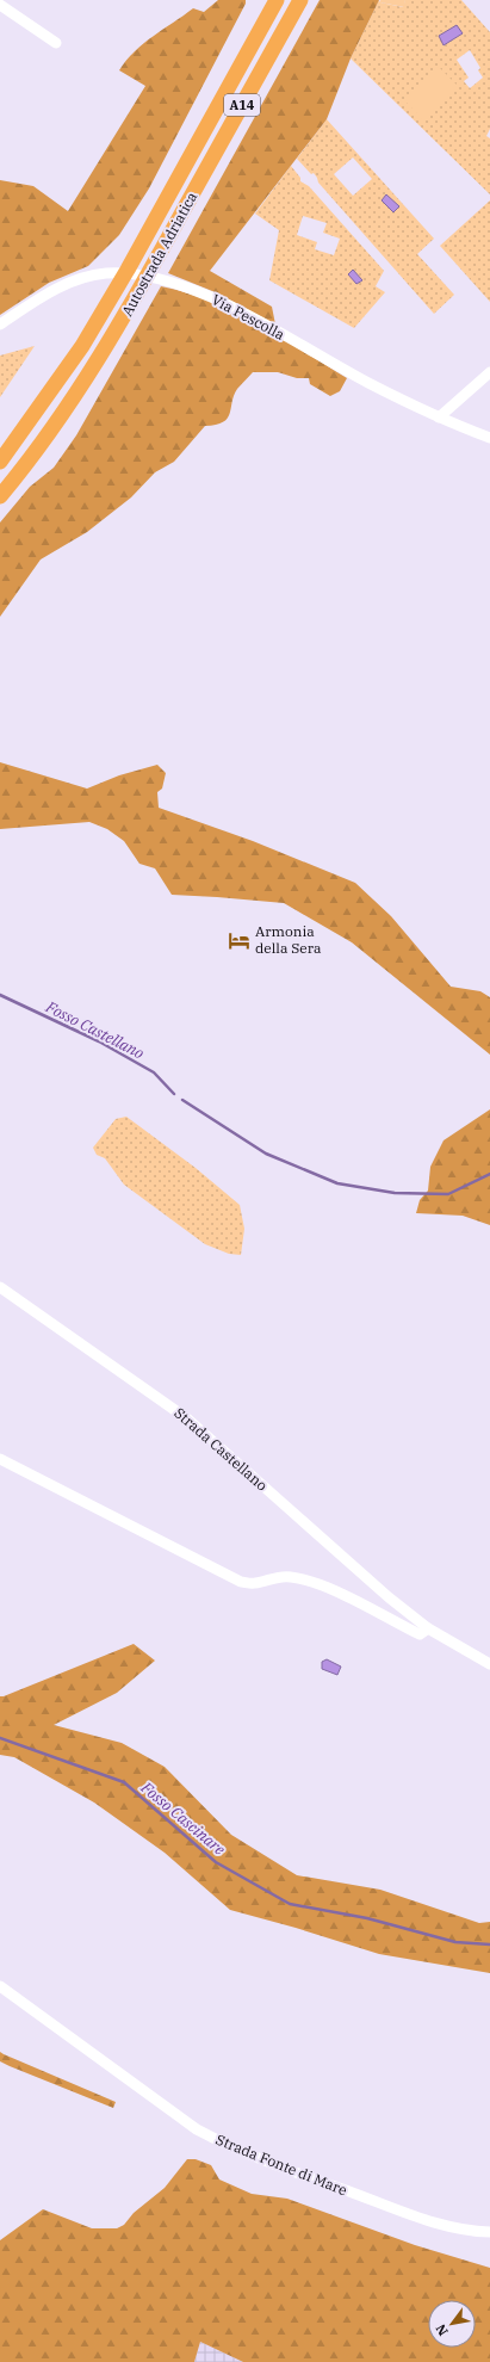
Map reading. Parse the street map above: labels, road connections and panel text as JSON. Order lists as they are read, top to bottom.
{
  "streets": {
    "highway": ["A14", "Autostrada Adriatica"],
    "street": ["Via Pescolla", "Strada Castellano", "Strada Fonte di Mare"]
  },
  "water": ["Fosso Castellano", "Fosso Cascinare"],
  "places": {
    "hotel": ["Armonia della Sera"]
  },
  "north": "bottom left"
}
